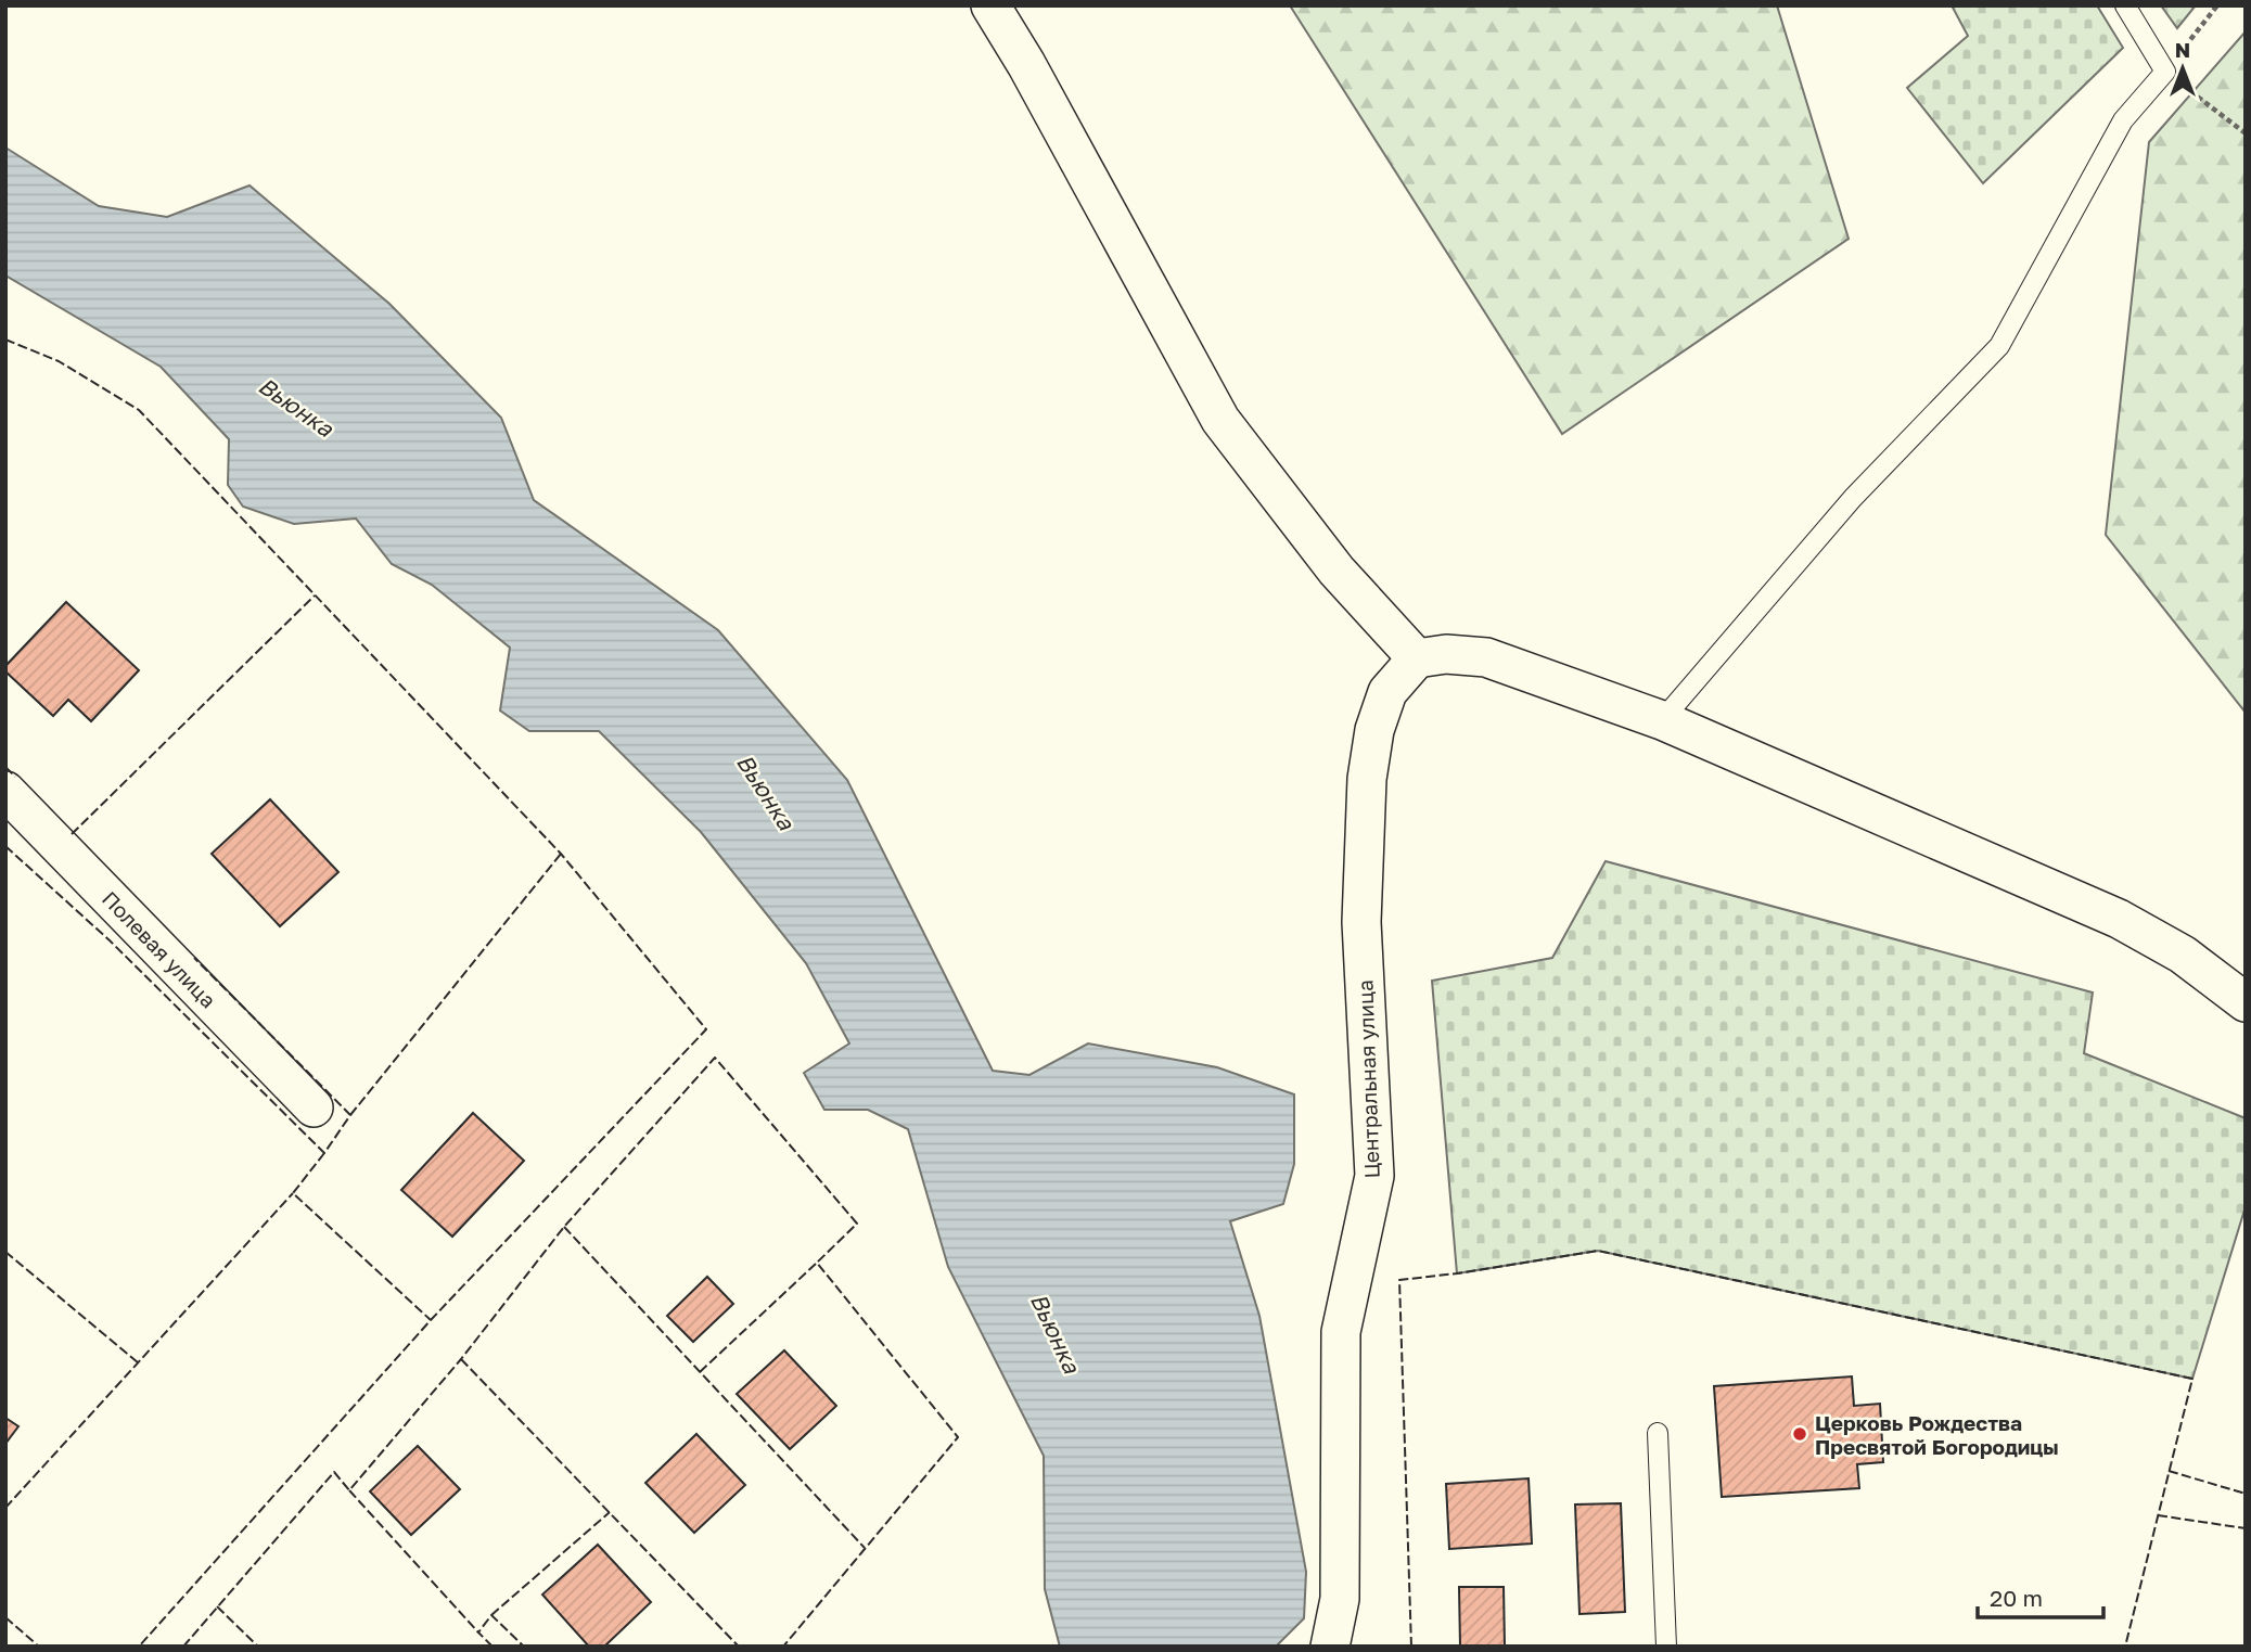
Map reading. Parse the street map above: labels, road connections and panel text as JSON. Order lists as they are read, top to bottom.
{
  "streets": {
    "street": ["Полевая улица", "Центральная улица"]
  },
  "water": ["Вьюнка"],
  "places": ["Церковь Рождества Пресвятой Богородицы"],
  "scale_bar": "20 m",
  "north": "top"
}
